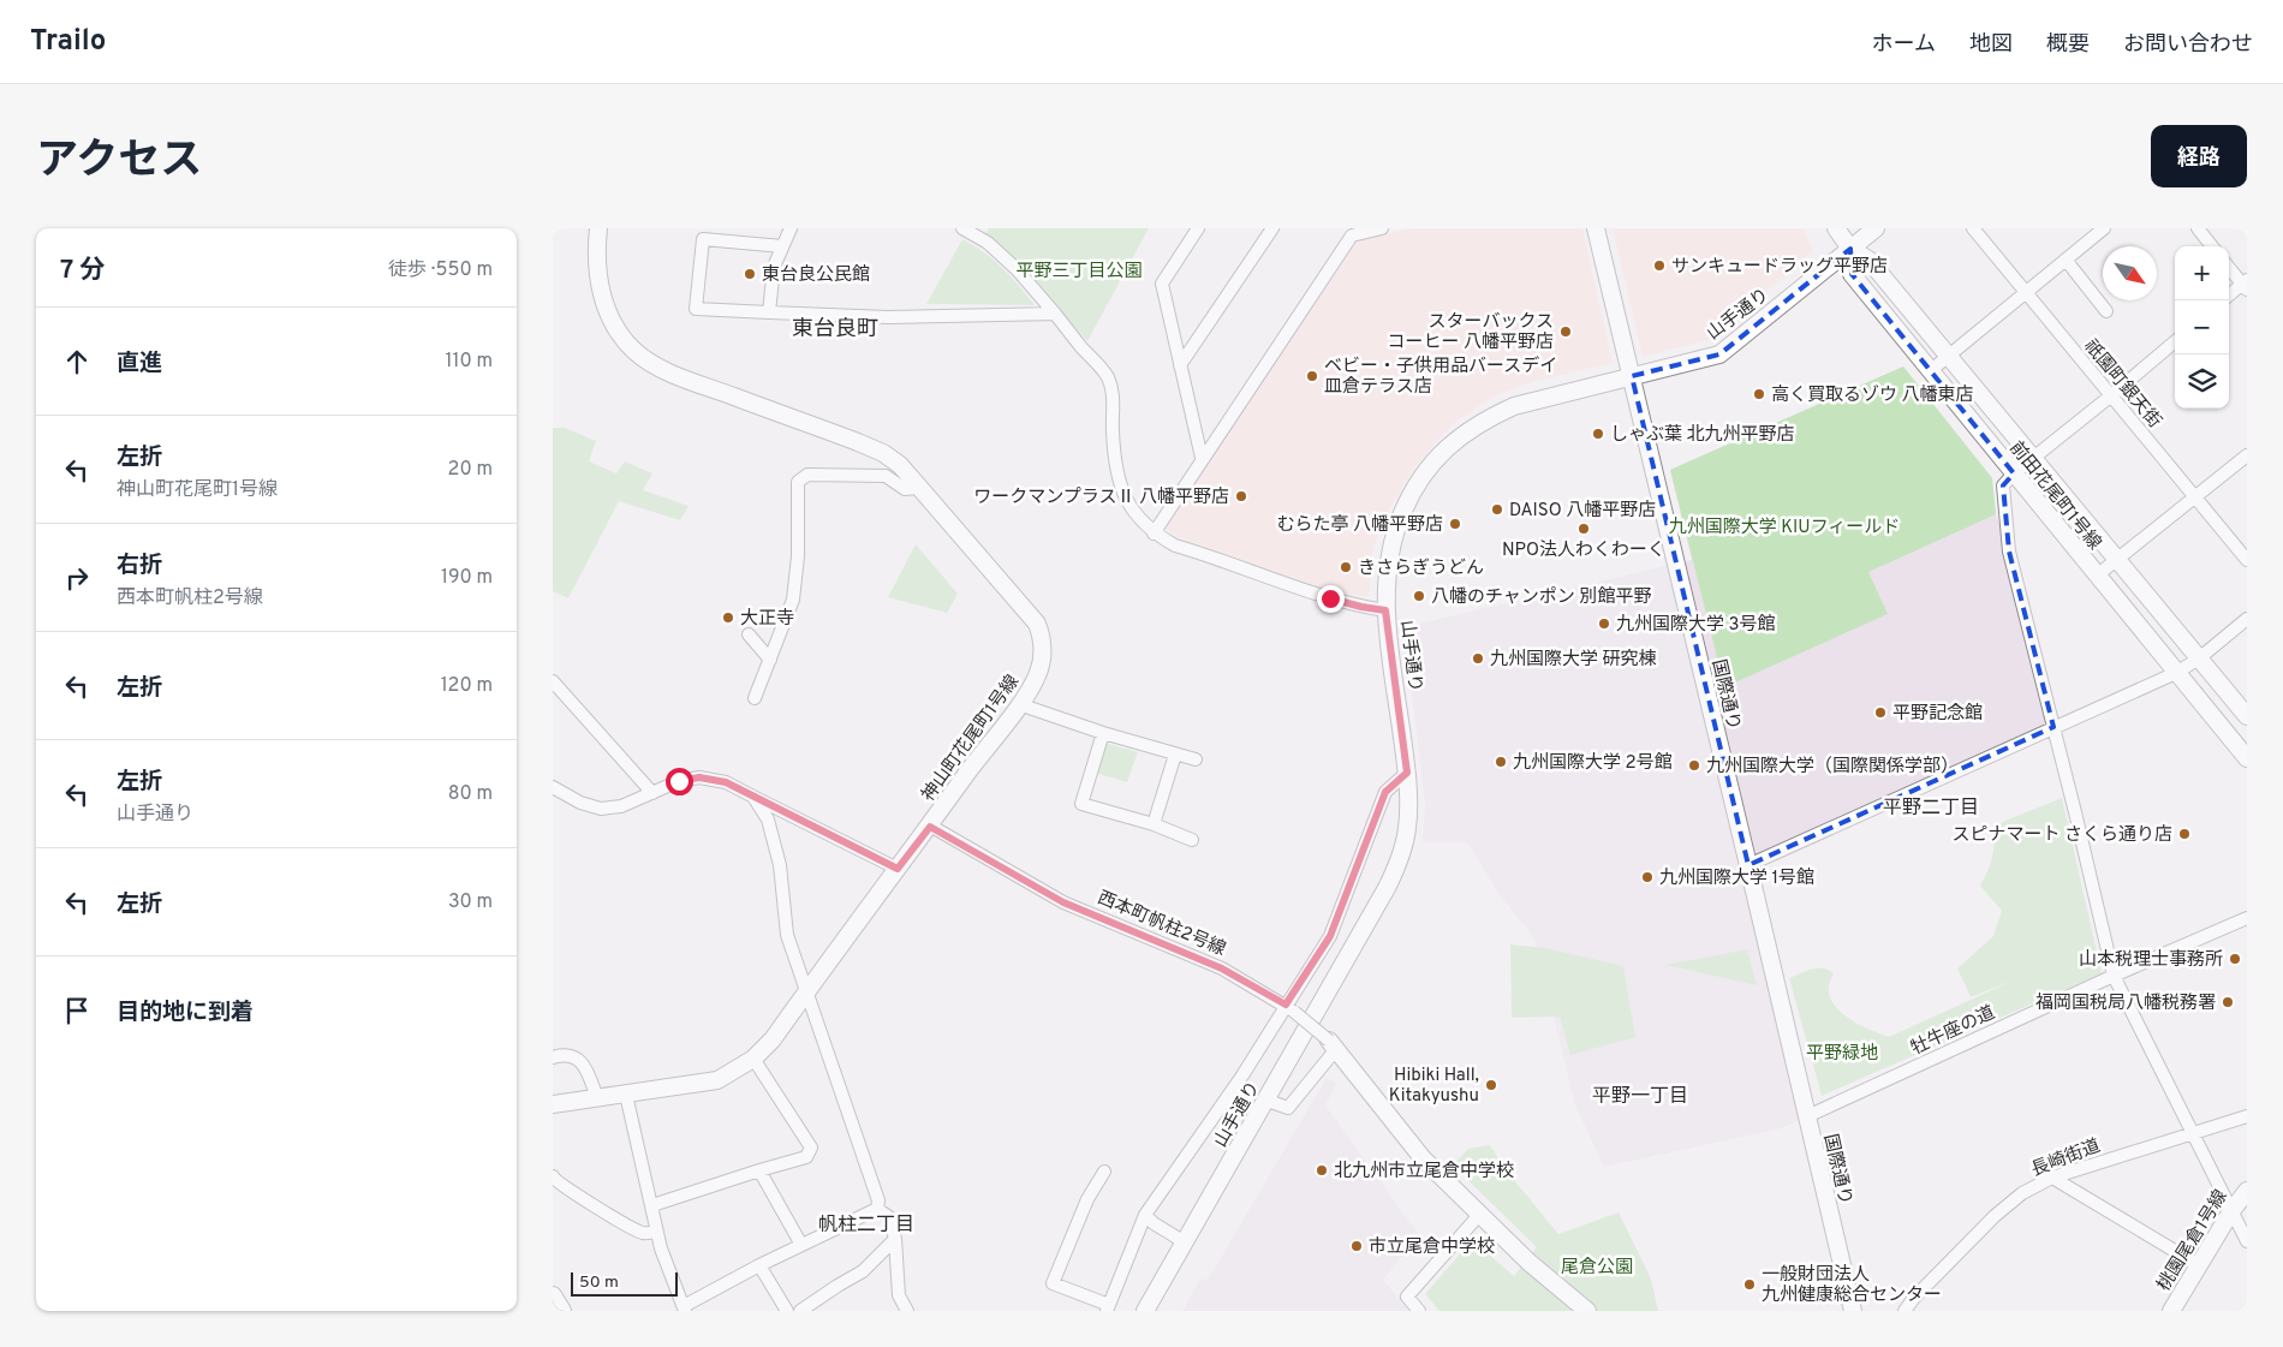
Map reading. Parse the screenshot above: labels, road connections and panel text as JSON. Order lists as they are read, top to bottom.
{
  "streets": {
    "street": [
      "山手通り",
      "祇園町銀天街",
      "前田花尾町1号線",
      "国際通り",
      "神山町花尾町1号線",
      "西本町帆柱2号線",
      "牡牛座の道",
      "長崎街道",
      "桃園尾倉1号線"
    ]
  },
  "crossings": [
    ["山手通り", "前田花尾町1号線"],
    ["山手通り", "国際通り"],
    ["国際通り", "牡牛座の道"],
    ["神山町花尾町1号線", "西本町帆柱2号線"]
  ],
  "districts": [
    "東台良町",
    "平野二丁目",
    "平野一丁目",
    "帆柱二丁目"
  ],
  "parks": [
    "平野三丁目公園",
    "九州国際大学 KIUフィールド",
    "平野緑地",
    "尾倉公園"
  ],
  "places": [
    "サンキュードラッグ平野店",
    "東台良公民館",
    "スターバックス コーヒー 八幡平野店",
    "ベビー・子供用品バースデイ 皿倉テラス店",
    "高く買取るゾウ 八幡東店",
    "しゃぶ葉 北九州平野店",
    "ワークマンプラスⅡ 八幡平野店",
    "DAISO 八幡平野店",
    "むらた亭 八幡平野店",
    "NPO法人わくわーく",
    "きさらぎうどん",
    "八幡のチャンポン 別館平野",
    "大正寺",
    "九州国際大学 3号館",
    "九州国際大学 研究棟",
    "平野記念館",
    "九州国際大学 2号館",
    "九州国際大学（国際関係学部）",
    "スピナマート さくら通り店",
    "九州国際大学 1号館",
    "山本税理士事務所",
    "福岡国税局八幡税務署",
    "Hibiki Hall, Kitakyushu",
    "北九州市立尾倉中学校",
    "市立尾倉中学校",
    "一般財団法人 九州健康総合センター"
  ],
  "scale_bar": "50 m",
  "north": "bottom right",
  "page": {
    "header": "Trailo",
    "nav": [
      "ホーム",
      "地図",
      "概要",
      "お問い合わせ"
    ],
    "title": "アクセス",
    "buttons": "経路",
    "heading": ["7 分", "徒歩 · 550 m"],
    "map_buttons": ["+", "−"],
    "list": [
      ["直進", "110 m"],
      ["左折", "神山町花尾町1号線", "20 m"],
      ["右折", "西本町帆柱2号線", "190 m"],
      ["左折", "120 m"],
      ["左折", "山手通り", "80 m"],
      ["左折", "30 m"],
      "目的地に到着"
    ],
    "scale": "50 m"
  }
}
